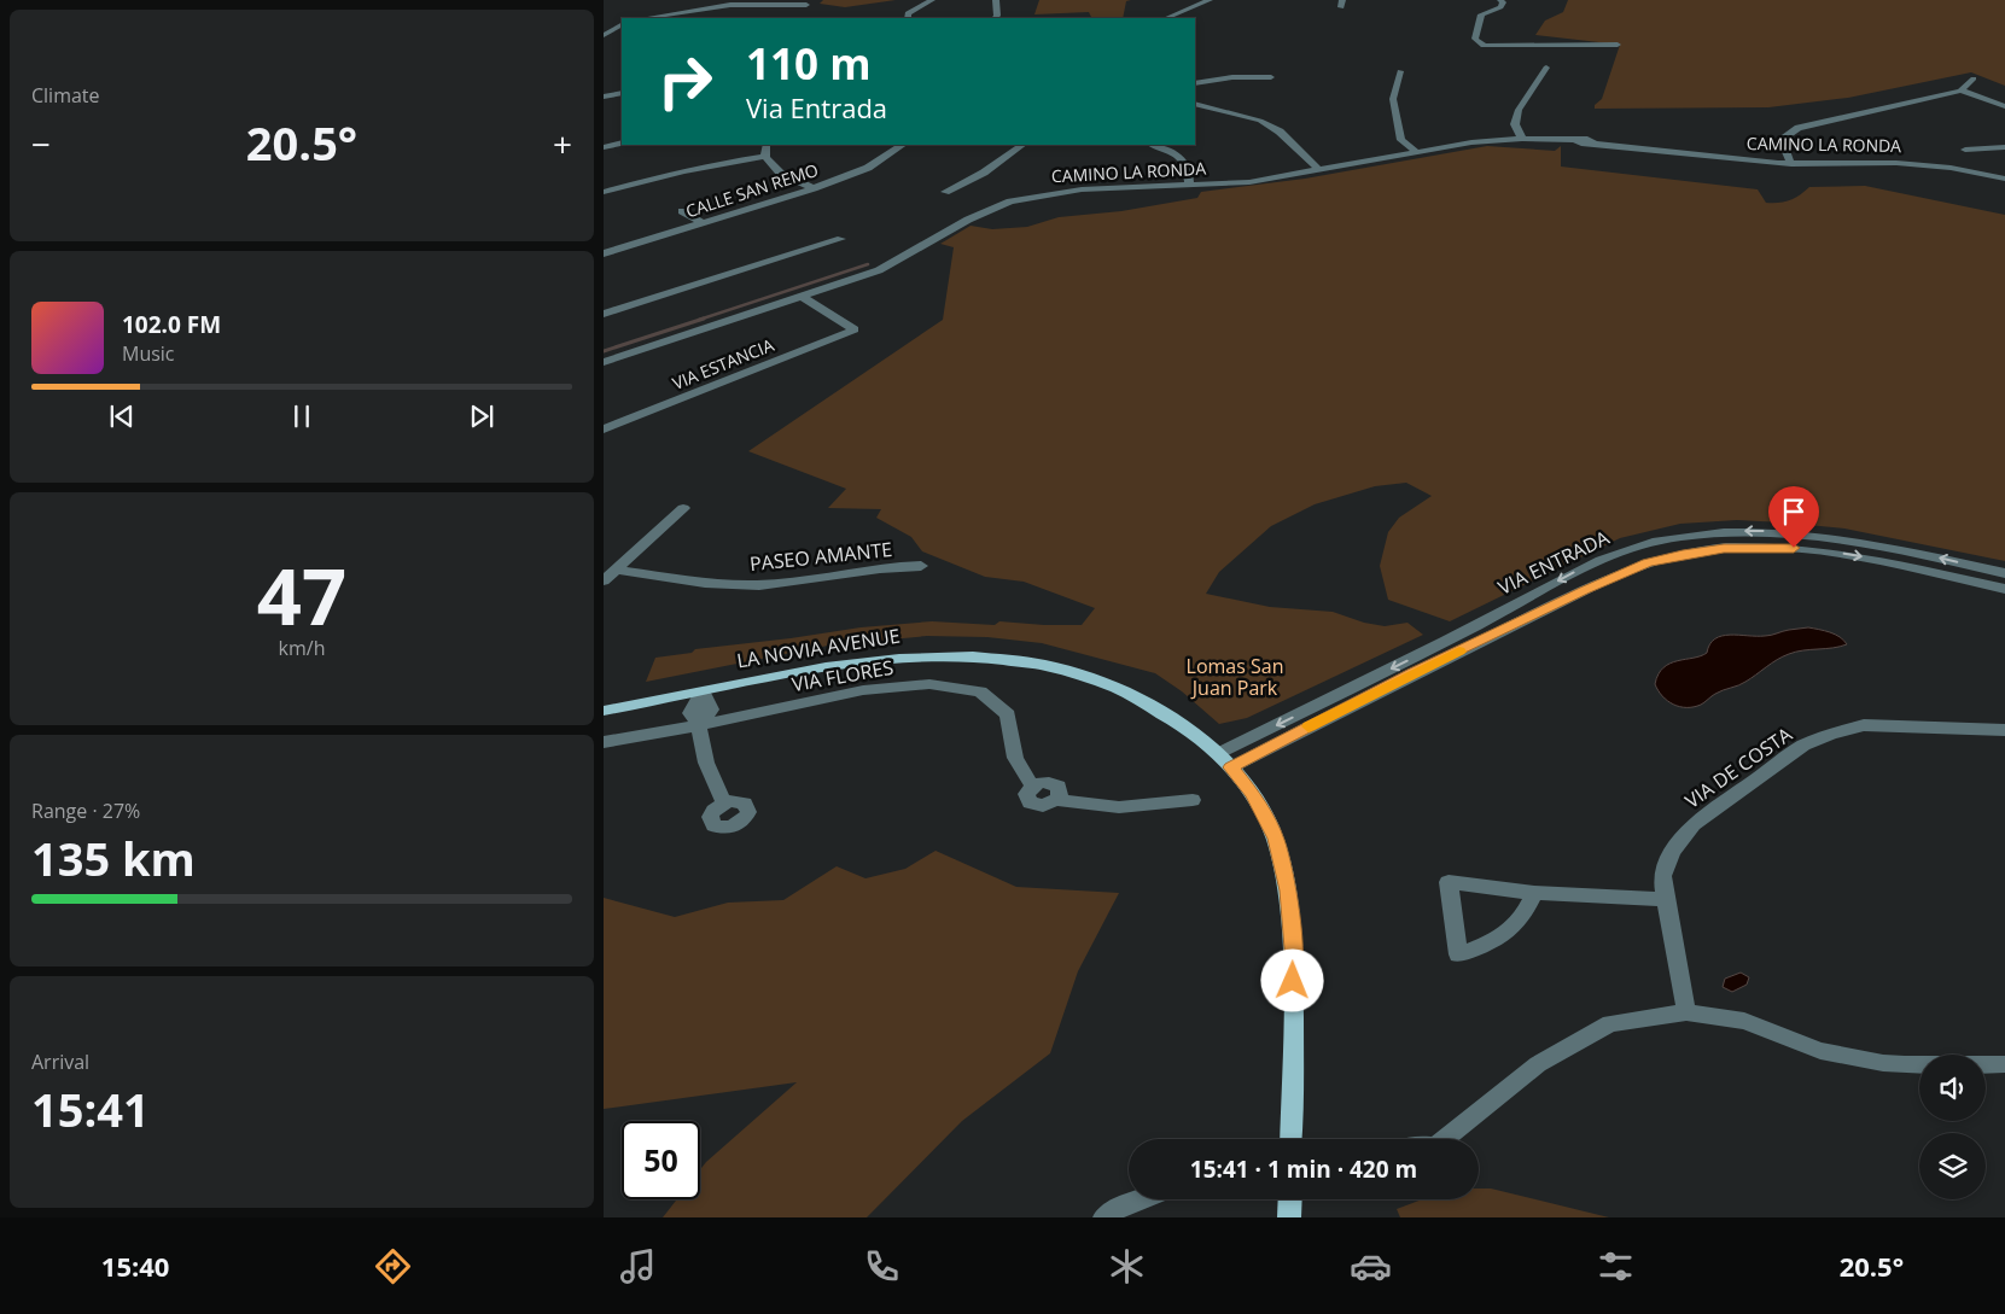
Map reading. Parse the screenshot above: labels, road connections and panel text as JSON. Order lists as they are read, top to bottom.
{
  "streets": {
    "main road": ["LA NOVIA AVENUE"],
    "street": [
      "CAMINO LA RONDA",
      "CALLE SAN REMO",
      "VIA ESTANCIA",
      "PASEO AMANTE",
      "VIA ENTRADA",
      "VIA FLORES",
      "VIA DE COSTA"
    ]
  },
  "crossings": [
    ["CAMINO LA RONDA", "VIA ESTANCIA"],
    ["VIA ENTRADA", "LA NOVIA AVENUE"]
  ],
  "parks": ["Lomas San Juan Park"],
  "page": {
    "tile": [
      "Climate",
      ["47", "km/h"],
      ["Range · 27%", "135 km"],
      ["Arrival", "15:41"]
    ],
    "turn": ["110 m", "Via Entrada"],
    "heat": ["−", "20.5°", "+"],
    "song": ["102.0 FM", "Music"],
    "limit": "50",
    "trip": "15:41 · 1 min · 420 m",
    "tabs": ["15:40", "20.5°"]
  }
}
